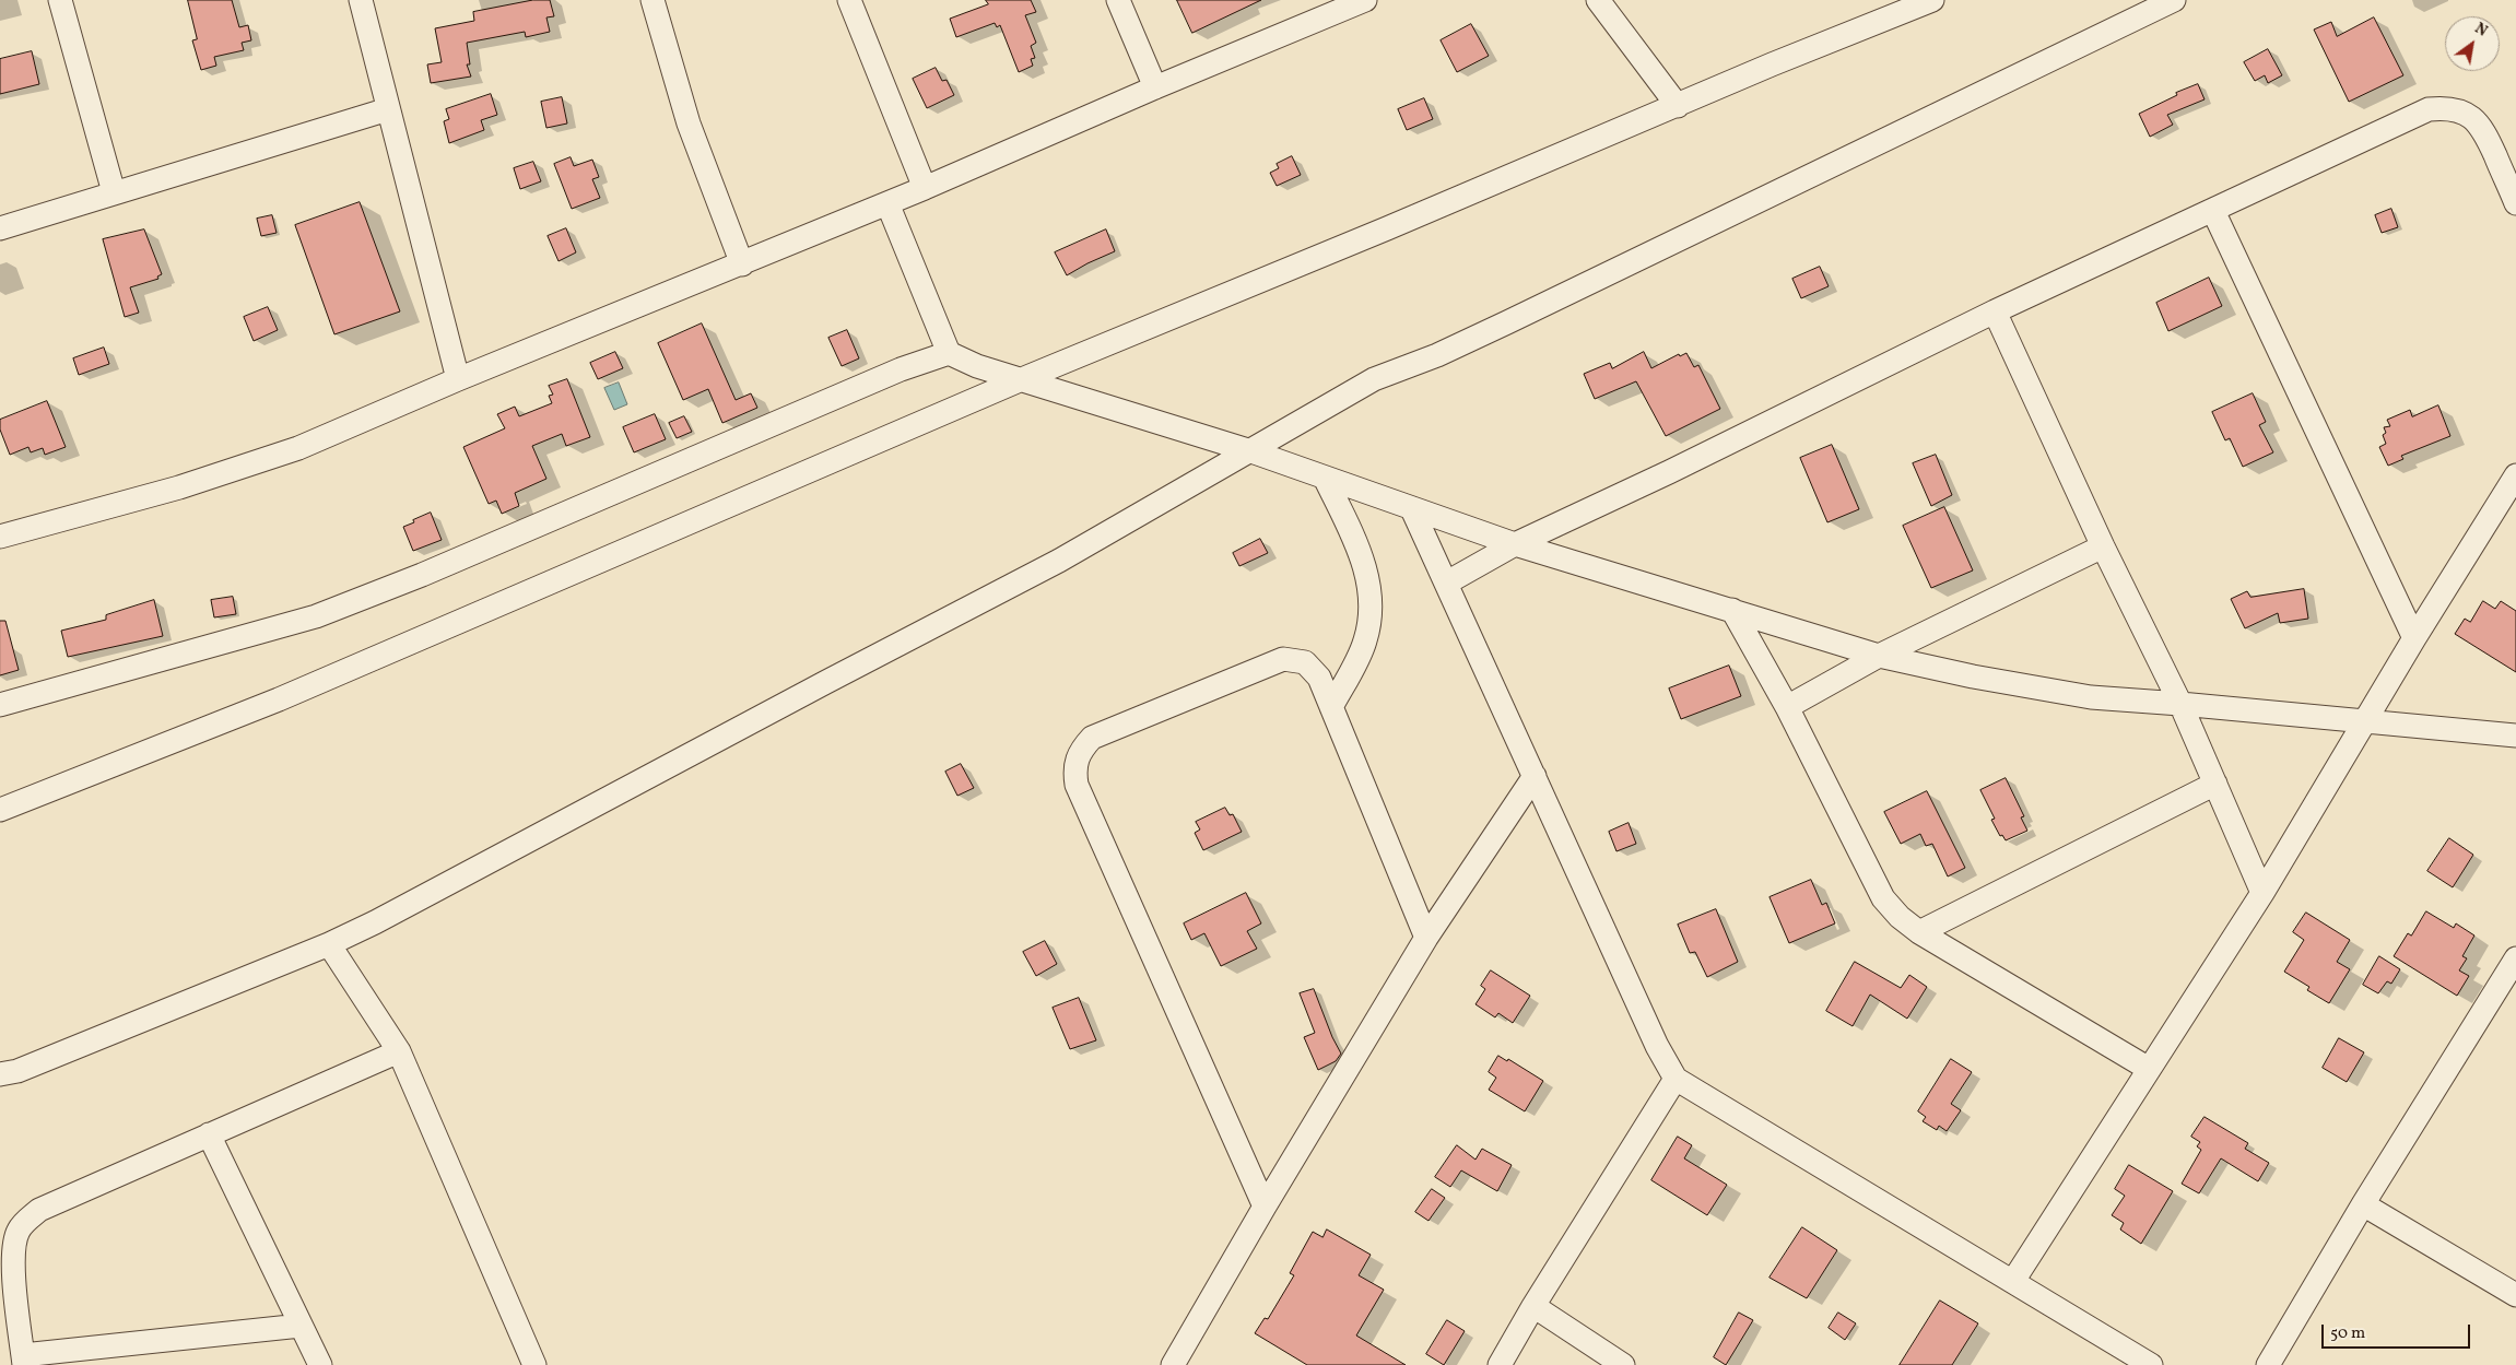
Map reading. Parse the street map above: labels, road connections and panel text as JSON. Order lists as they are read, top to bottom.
{
  "scale_bar": "50 m",
  "north": "top right"
}
